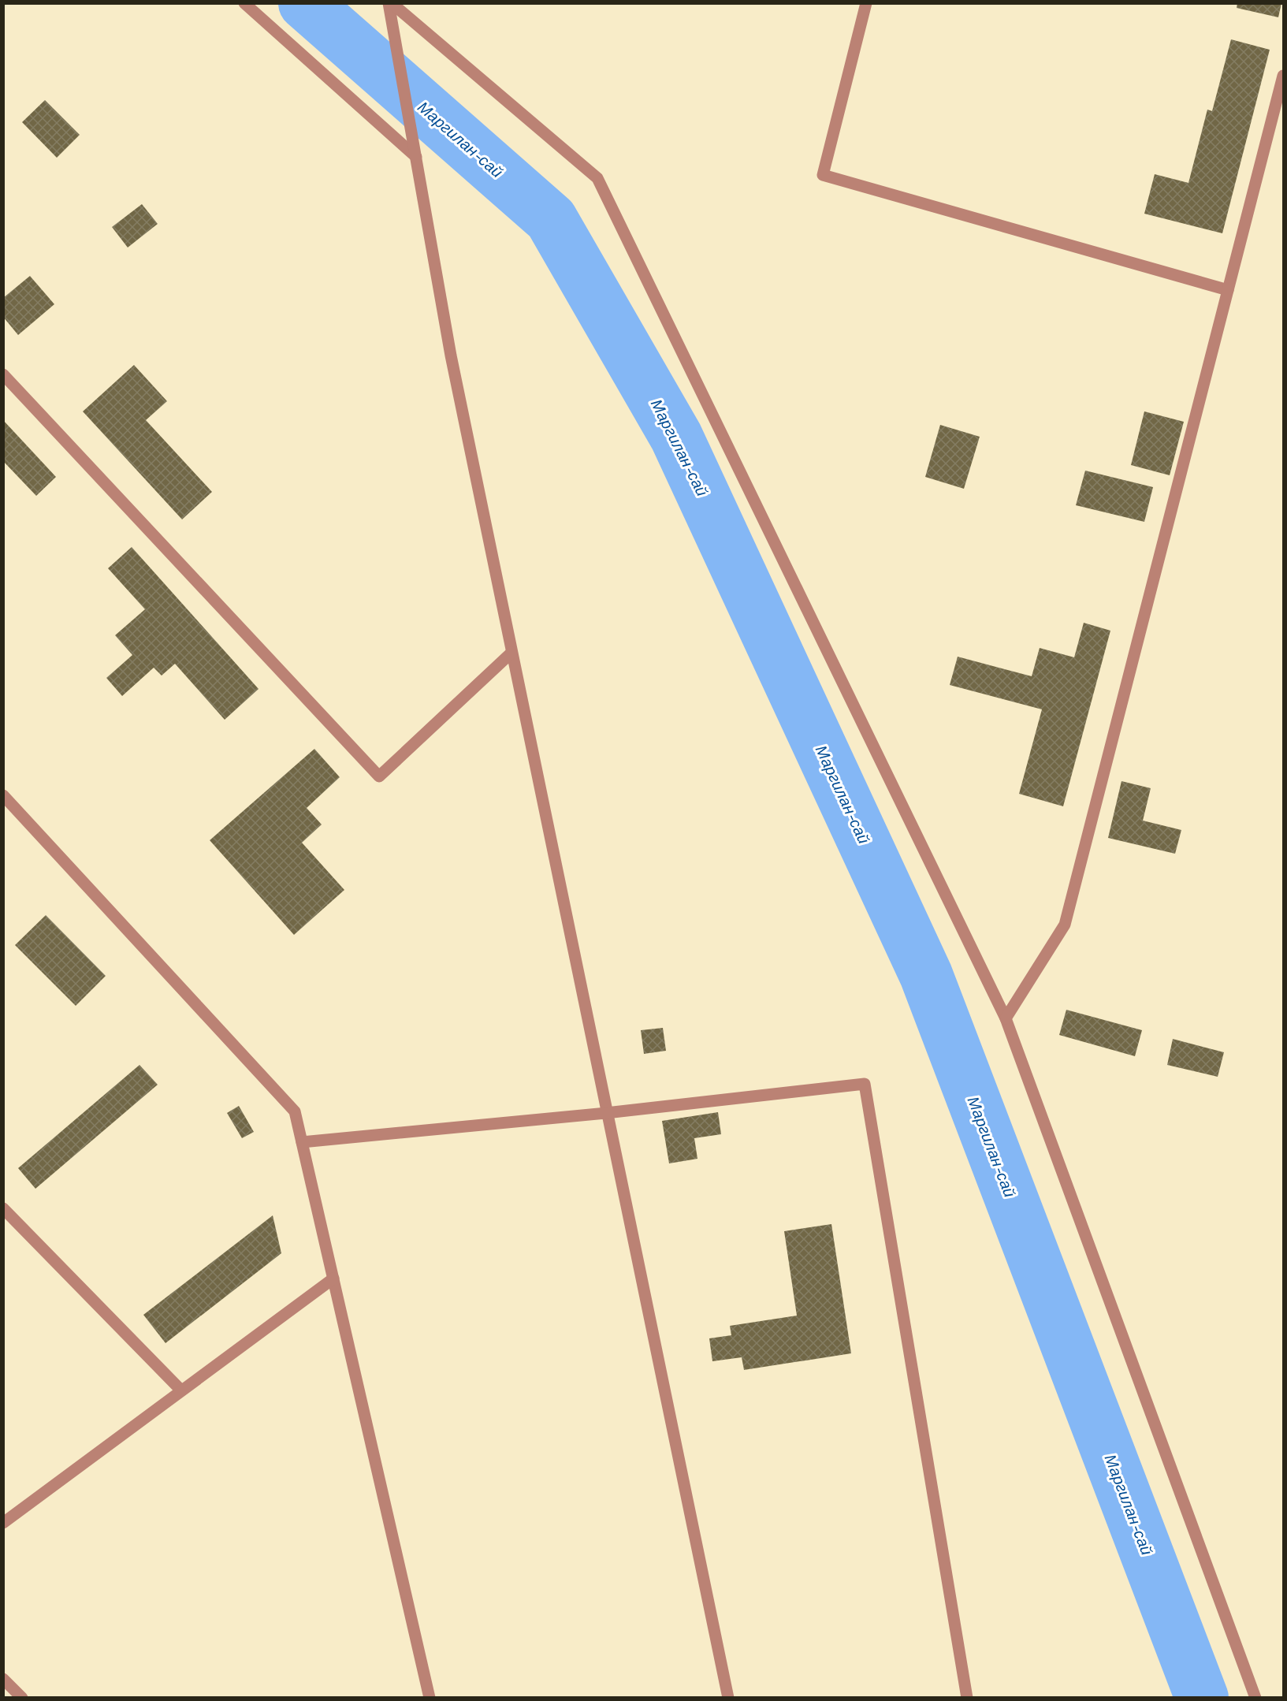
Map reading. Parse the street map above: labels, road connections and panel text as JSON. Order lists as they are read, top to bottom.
{
  "water": ["Маргилан-сай"]
}
